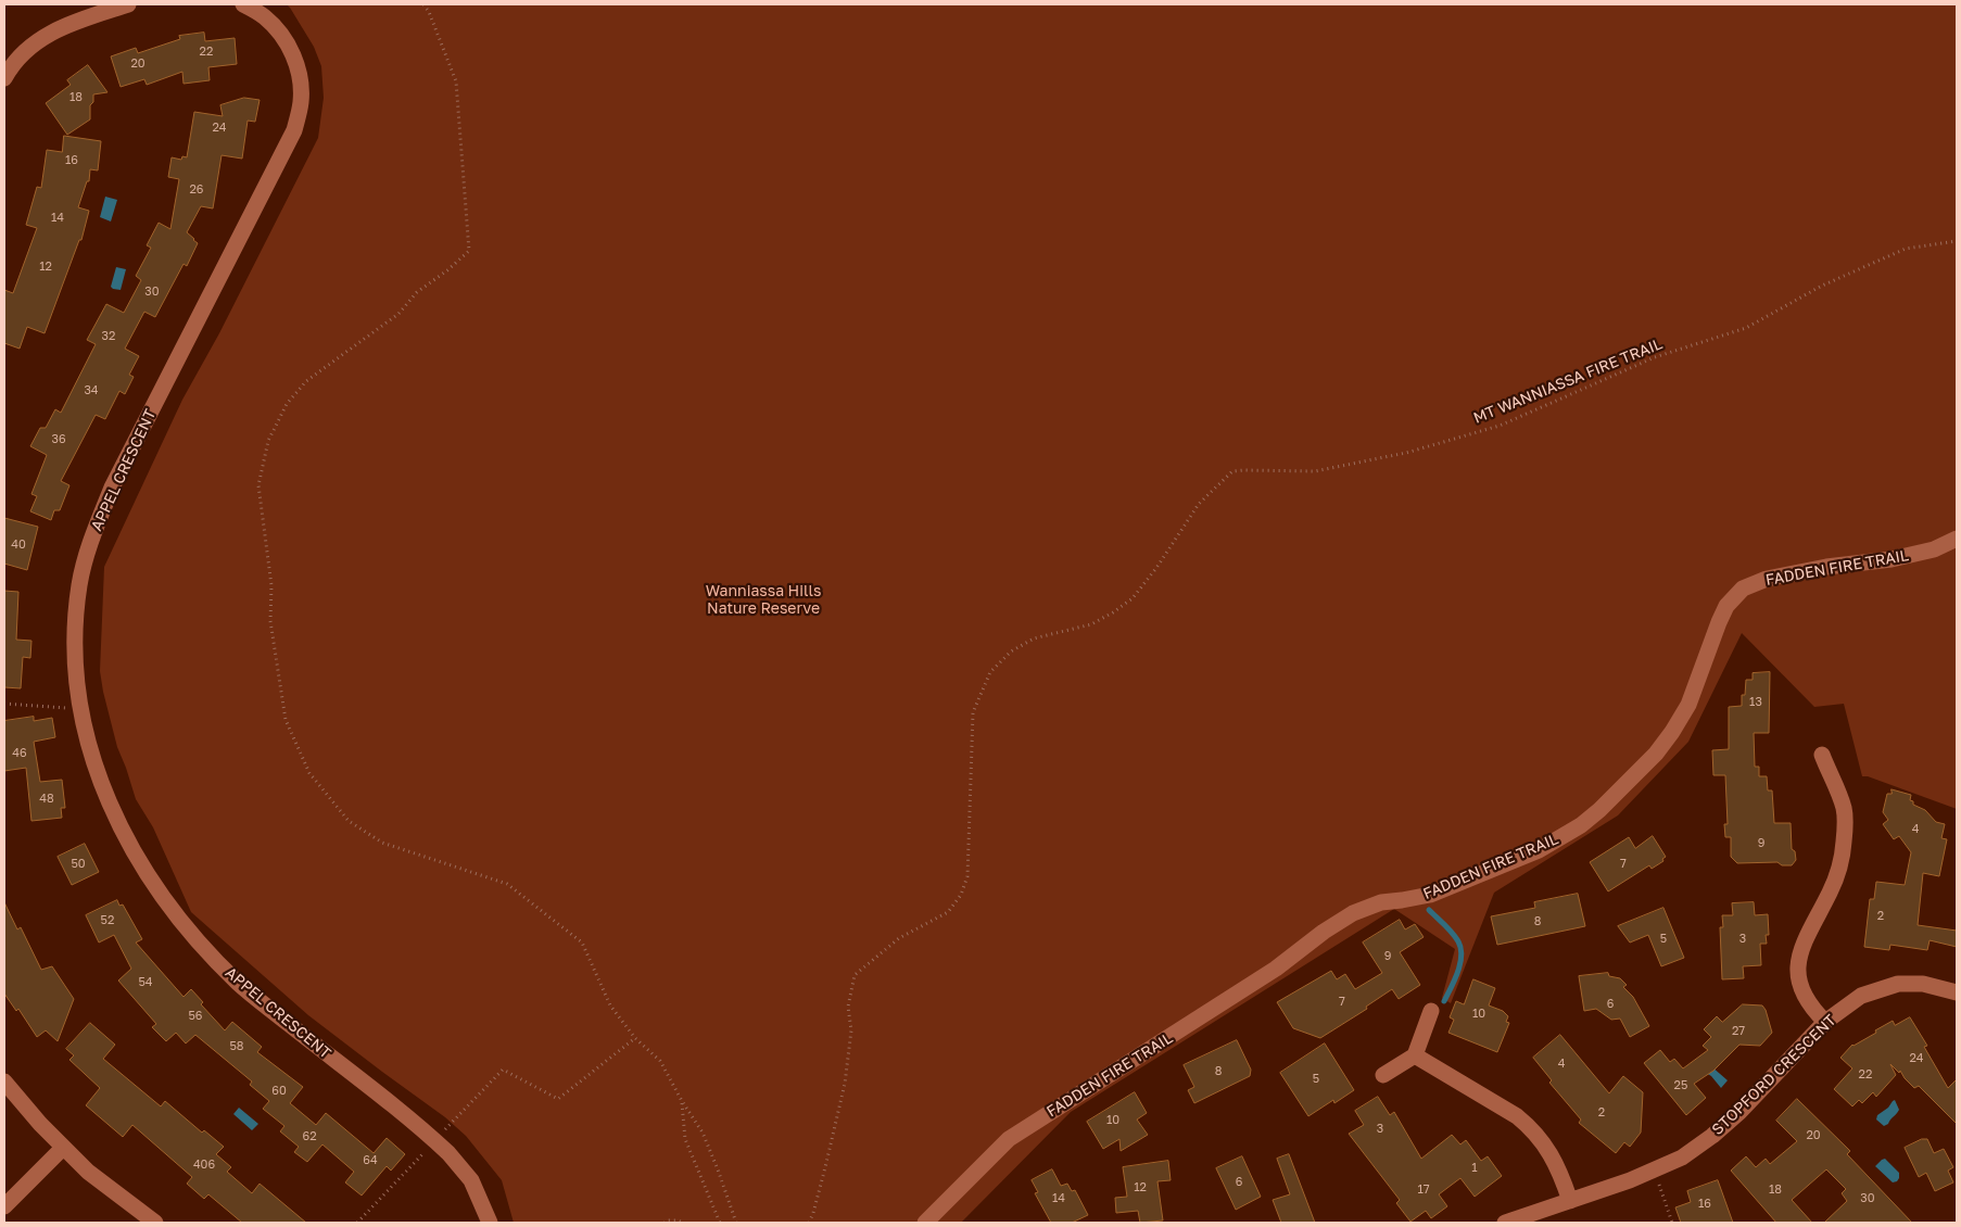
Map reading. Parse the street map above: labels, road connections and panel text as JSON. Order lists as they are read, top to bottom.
{
  "streets": {
    "street": ["APPEL CRESCENT", "FADDEN FIRE TRAIL", "STOPFORD CRESCENT"],
    "path": ["MT WANNIASSA FIRE TRAIL"]
  },
  "parks": ["Wanniassa Hills Nature Reserve"],
  "house_numbers": [
    "22",
    "20",
    "18",
    "24",
    "16",
    "26",
    "14",
    "12",
    "30",
    "32",
    "34",
    "36",
    "40",
    "13",
    "46",
    "48",
    "4",
    "9",
    "50",
    "7",
    "2",
    "52",
    "8",
    "5",
    "3",
    "9",
    "54",
    "7",
    "6",
    "10",
    "56",
    "27",
    "58",
    "24",
    "4",
    "8",
    "22",
    "5",
    "25",
    "60",
    "2",
    "10",
    "3",
    "20",
    "62",
    "64",
    "406",
    "1",
    "6",
    "12",
    "17",
    "18",
    "14",
    "30",
    "16"
  ]
}
